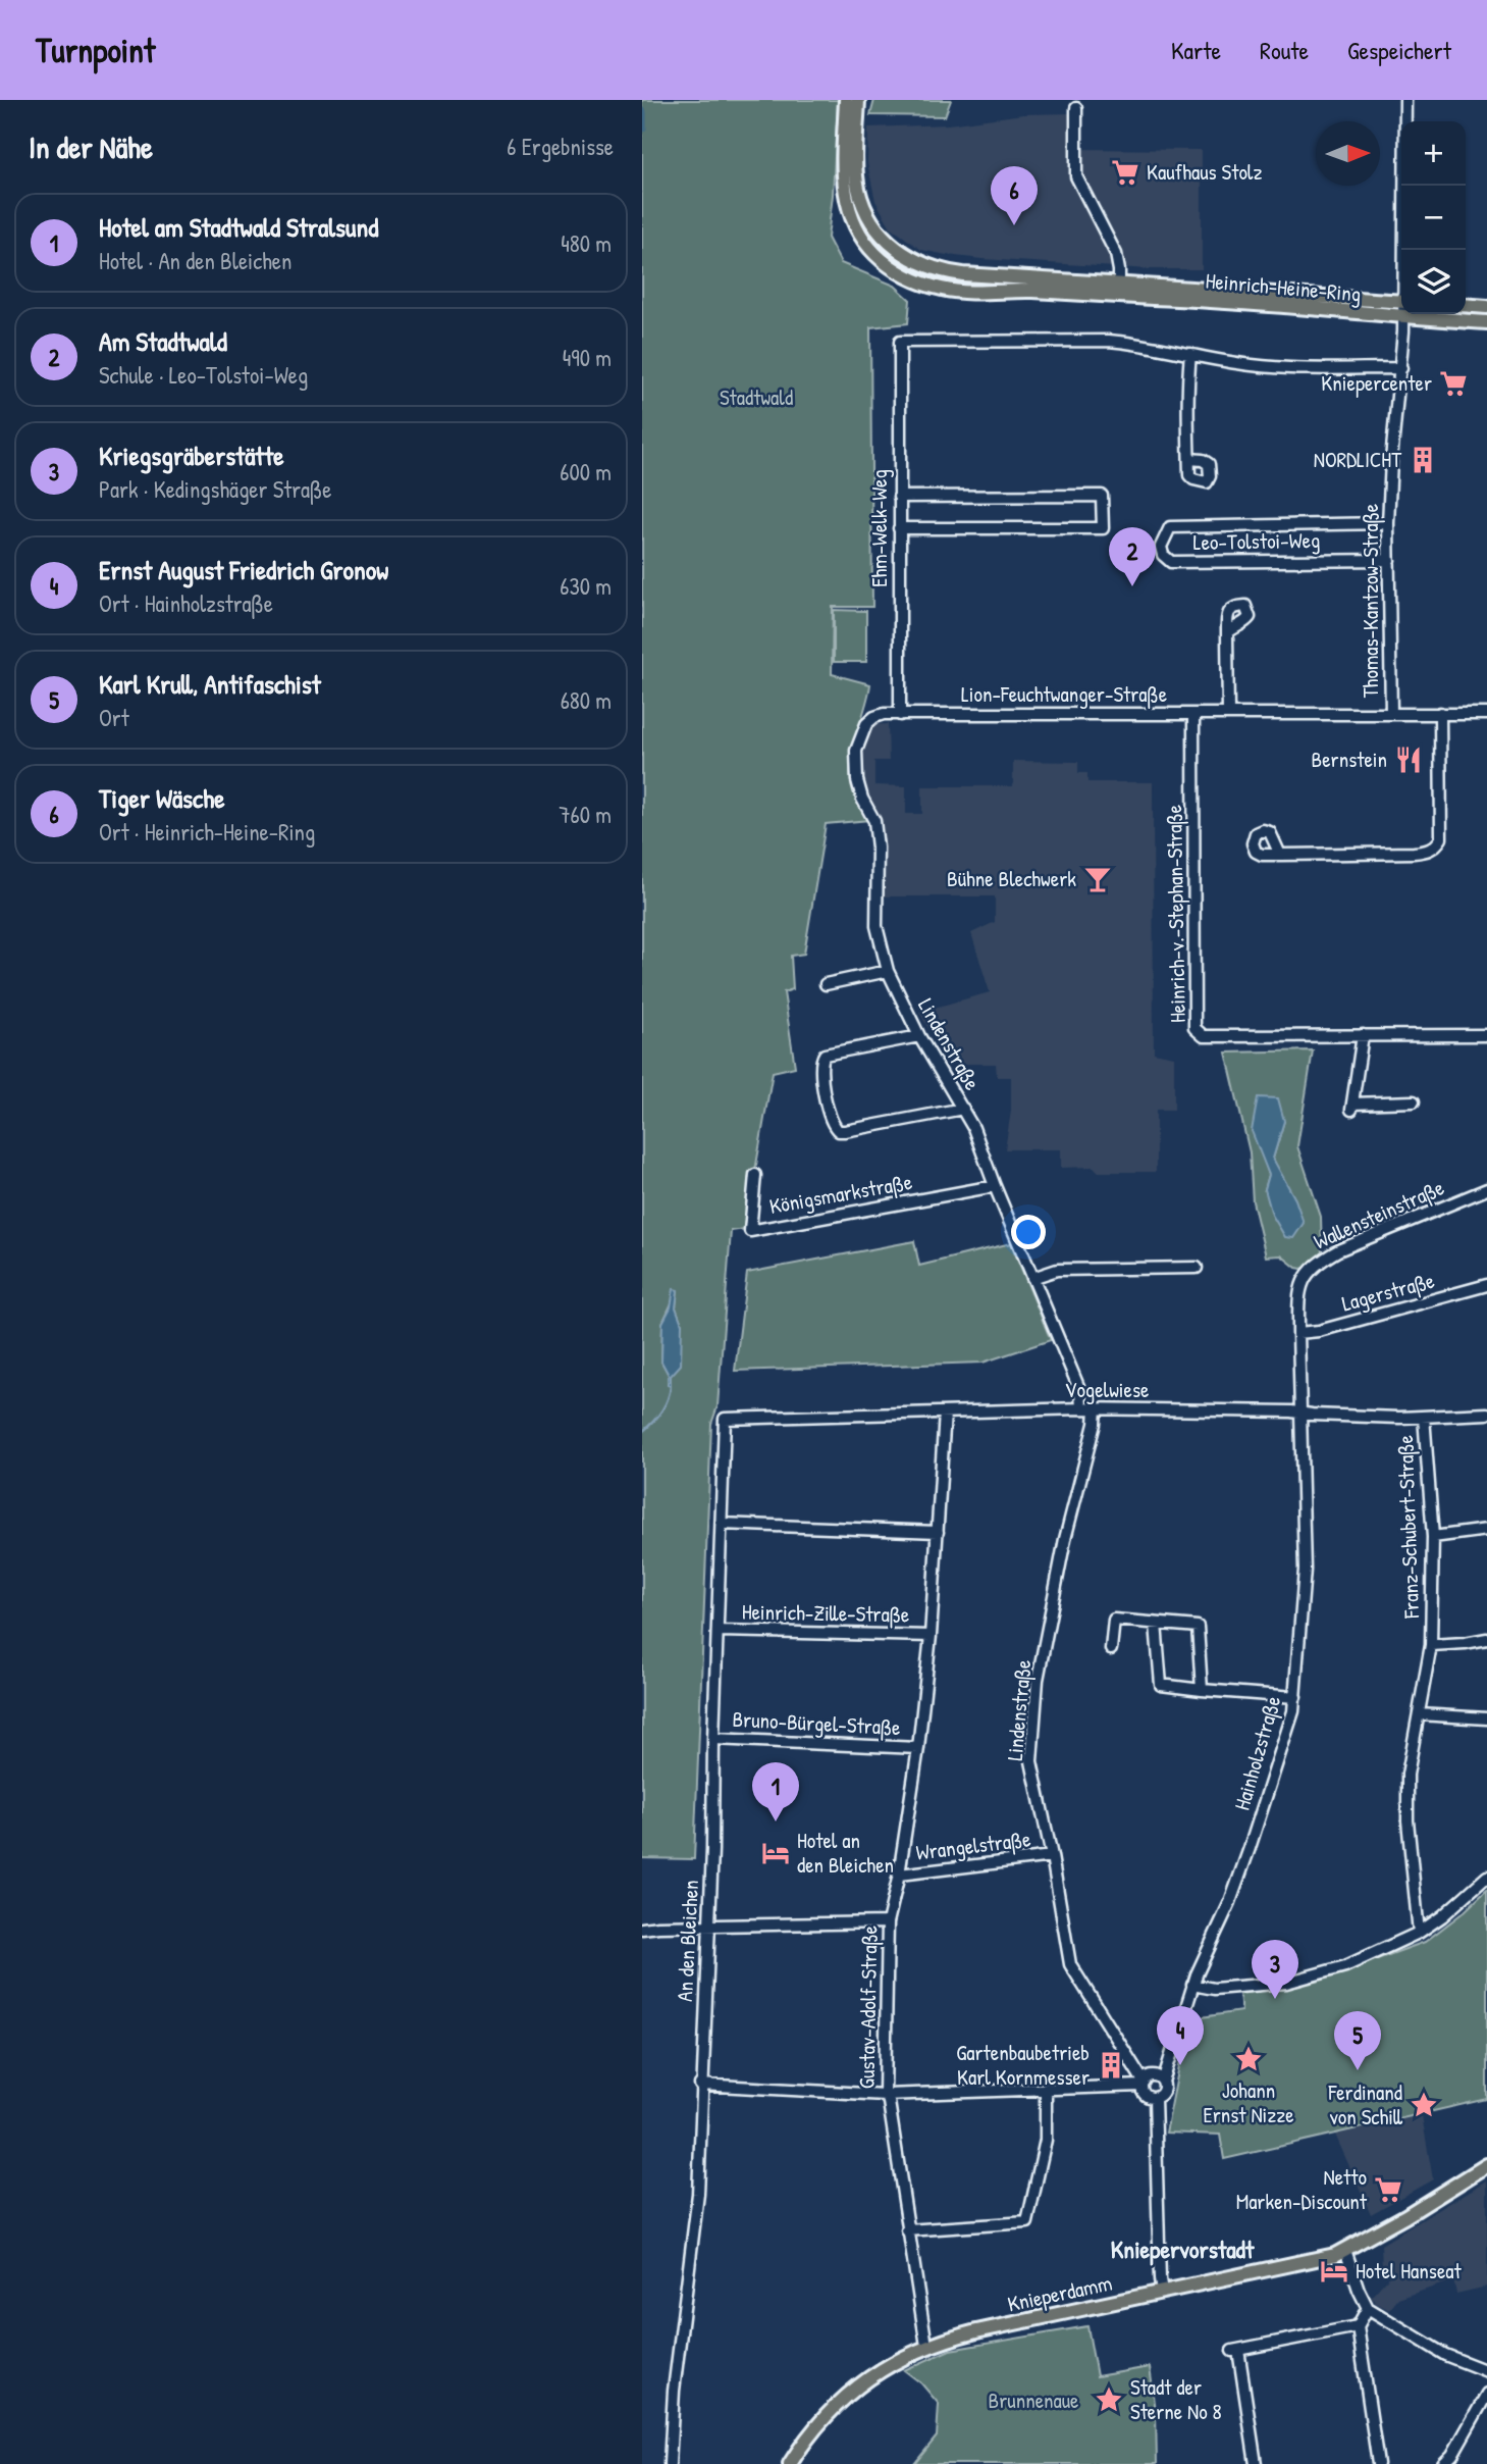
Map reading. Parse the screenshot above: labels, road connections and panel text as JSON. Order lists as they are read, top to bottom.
{
  "streets": {
    "main road": ["Heinrich-Heine-Ring", "Knieperdamm"],
    "street": [
      "Ehm-Welk-Weg",
      "Leo-Tolstoi-Weg",
      "Thomas-Kantzow-Straße",
      "Lion-Feuchtwanger-Straße",
      "Heinrich-v.-Stephan-Straße",
      "Lindenstraße",
      "Königsmarkstraße",
      "Wallensteinstraße",
      "Lagerstraße",
      "Vogelwiese",
      "Franz-Schubert-Straße",
      "Heinrich-Zille-Straße",
      "Bruno-Bürgel-Straße",
      "Hainholzstraße",
      "Wrangelstraße",
      "An den Bleichen",
      "Gustav-Adolf-Straße"
    ]
  },
  "crossings": [
    ["Heinrich-Heine-Ring", "Thomas-Kantzow-Straße"],
    ["Ehm-Welk-Weg", "Lion-Feuchtwanger-Straße"],
    ["Ehm-Welk-Weg", "Lindenstraße"],
    ["Leo-Tolstoi-Weg", "Thomas-Kantzow-Straße"],
    ["Thomas-Kantzow-Straße", "Lion-Feuchtwanger-Straße"],
    ["Lion-Feuchtwanger-Straße", "Heinrich-v.-Stephan-Straße"],
    ["Lion-Feuchtwanger-Straße", "Lindenstraße"],
    ["Lindenstraße", "Königsmarkstraße"],
    ["Lindenstraße", "Vogelwiese"],
    ["Lindenstraße", "Hainholzstraße"],
    ["Lindenstraße", "Wrangelstraße"],
    ["Wallensteinstraße", "Lagerstraße"],
    ["Wallensteinstraße", "Hainholzstraße"],
    ["Lagerstraße", "Hainholzstraße"],
    ["Vogelwiese", "Franz-Schubert-Straße"],
    ["Vogelwiese", "Hainholzstraße"],
    ["Vogelwiese", "An den Bleichen"],
    ["Vogelwiese", "Gustav-Adolf-Straße"],
    ["Heinrich-Zille-Straße", "An den Bleichen"],
    ["Heinrich-Zille-Straße", "Gustav-Adolf-Straße"],
    ["Bruno-Bürgel-Straße", "An den Bleichen"],
    ["Bruno-Bürgel-Straße", "Gustav-Adolf-Straße"],
    ["Wrangelstraße", "Gustav-Adolf-Straße"],
    ["Gustav-Adolf-Straße", "Knieperdamm"]
  ],
  "districts": ["Kniepervorstadt"],
  "parks": ["Stadtwald", "Brunnenaue"],
  "places": {
    "supermarket": ["Kaufhaus Stolz", "Kniepercenter", "Netto Marken-Discount"],
    "building": ["NORDLICHT", "Gartenbaubetrieb Karl Kornmesser"],
    "restaurant": ["Bernstein"],
    "bar": ["Bühne Blechwerk"],
    "hotel": ["Hotel an den Bleichen", "Hotel Hanseat"],
    "place": ["Johann Ernst Nizze", "Ferdinand von Schill", "Stadt der Sterne No 8"]
  },
  "north": "right",
  "page": {
    "header": "Turnpoint",
    "nav": ["Karte", "Route", "Gespeichert"],
    "heading": ["In der Nähe", "6 Ergebnisse"],
    "map_buttons": ["+", "−"],
    "pins": [
      "6",
      "2",
      "1",
      "3",
      "4",
      "5"
    ],
    "list": [
      {
        "mark": "1",
        "name": "Hotel am Stadtwald Stralsund",
        "note": "Hotel · An den Bleichen",
        "value": "480 m"
      },
      {
        "mark": "2",
        "name": "Am Stadtwald",
        "note": "Schule · Leo-Tolstoi-Weg",
        "value": "490 m"
      },
      {
        "mark": "3",
        "name": "Kriegsgräberstätte",
        "note": "Park · Kedingshäger Straße",
        "value": "600 m"
      },
      {
        "mark": "4",
        "name": "Ernst August Friedrich Gronow",
        "note": "Ort · Hainholzstraße",
        "value": "630 m"
      },
      {
        "mark": "5",
        "name": "Karl Krull, Antifaschist",
        "note": "Ort",
        "value": "680 m"
      },
      {
        "mark": "6",
        "name": "Tiger Wäsche",
        "note": "Ort · Heinrich-Heine-Ring",
        "value": "760 m"
      }
    ]
  }
}
